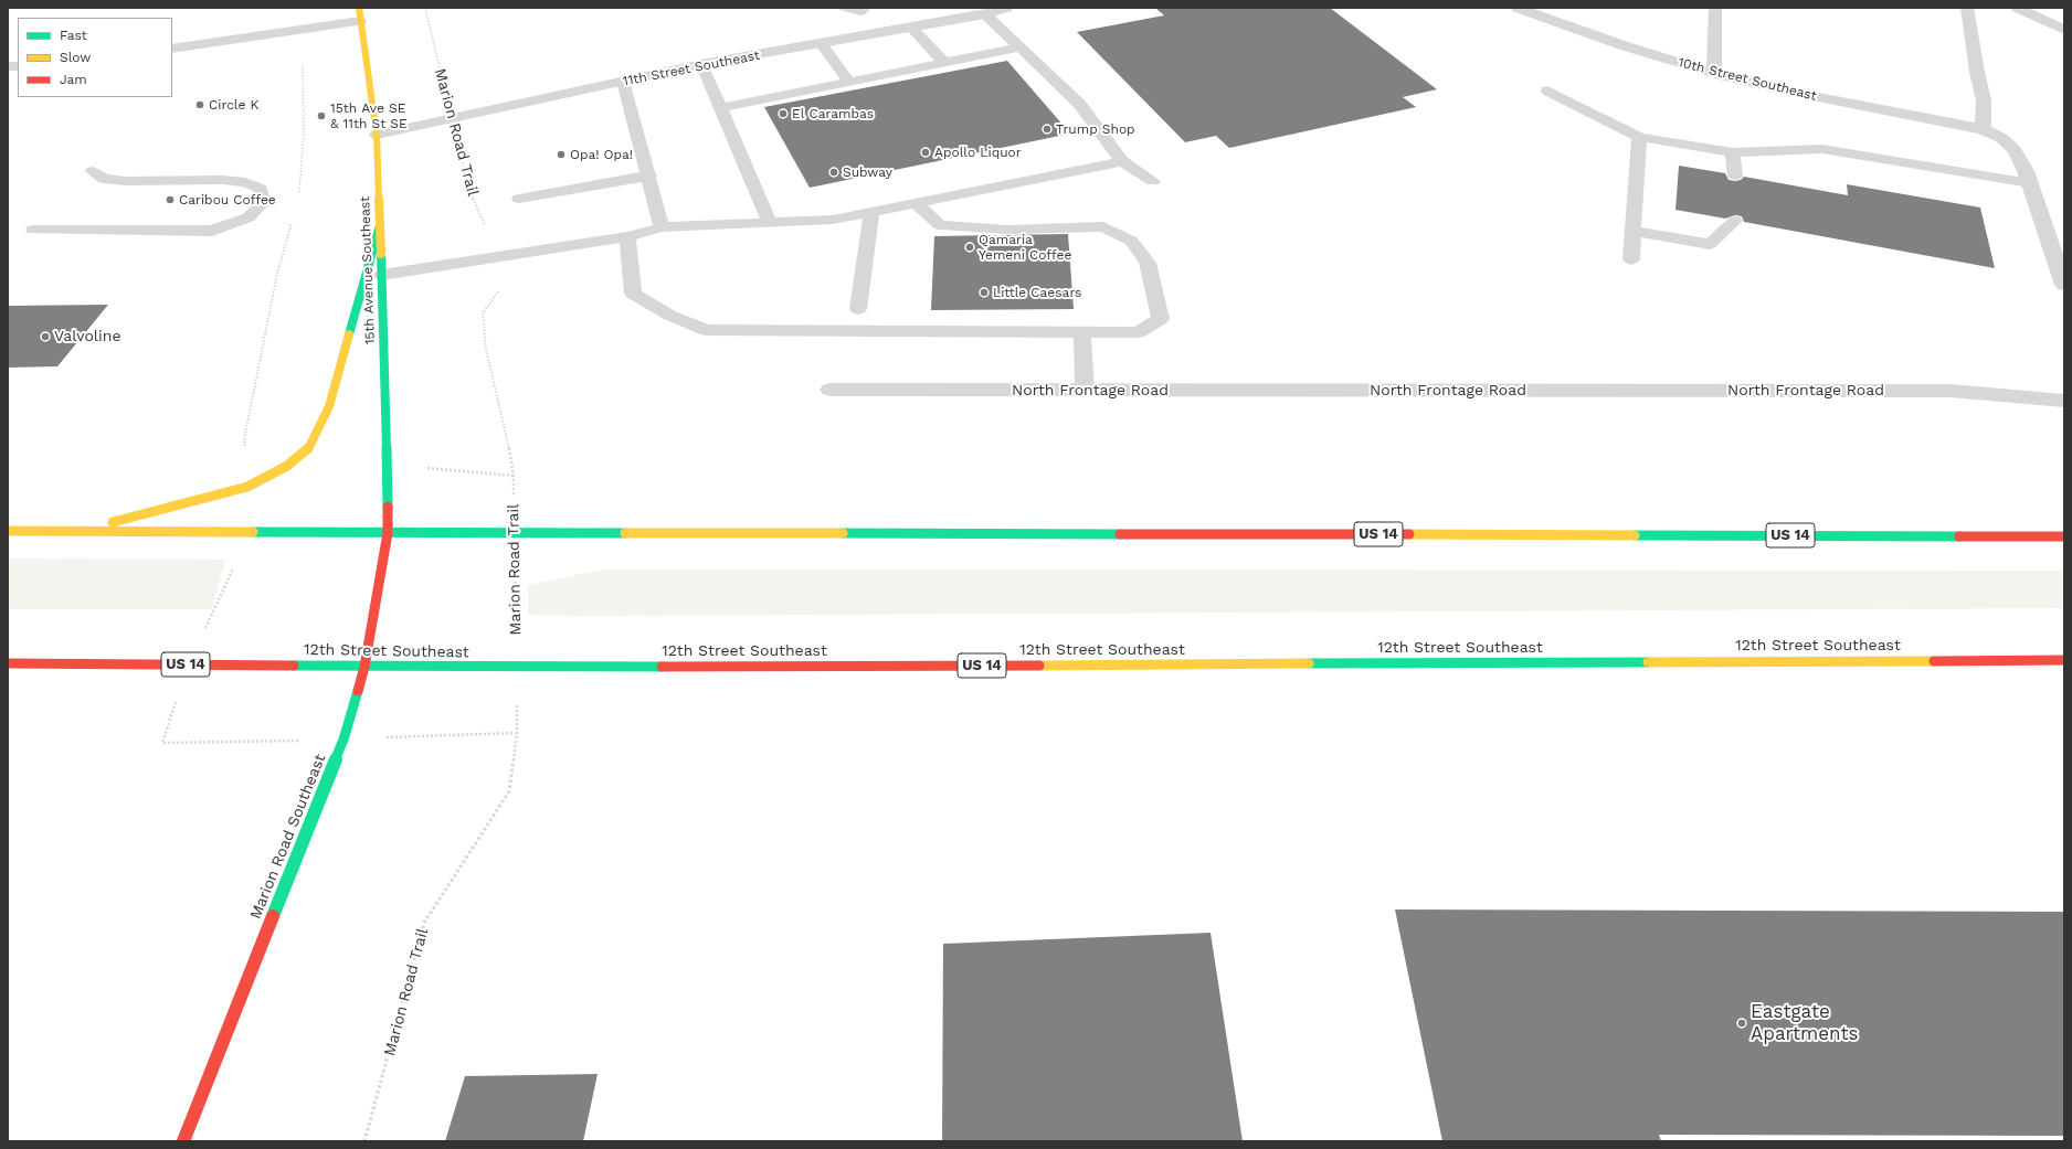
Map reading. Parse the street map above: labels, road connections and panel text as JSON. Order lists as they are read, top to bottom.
{
  "streets": {
    "main road": [
      "15th Avenue Southeast",
      "US 14",
      "12th Street Southeast",
      "Marion Road Southeast"
    ],
    "street": ["11th Street Southeast", "10th Street Southeast", "North Frontage Road"],
    "path": ["Marion Road Trail"]
  },
  "crossings": [
    ["11th Street Southeast", "Marion Road Trail"],
    ["11th Street Southeast", "15th Avenue Southeast"],
    ["Marion Road Trail", "US 14"],
    ["Marion Road Trail", "12th Street Southeast"],
    ["15th Avenue Southeast", "US 14"],
    ["15th Avenue Southeast", "Marion Road Southeast"],
    ["US 14", "Marion Road Southeast"],
    ["12th Street Southeast", "Marion Road Southeast"]
  ],
  "places": [
    "Circle K",
    "El Carambas",
    "15th Ave SE & 11th St SE",
    "Trump Shop",
    "Apollo Liquor",
    "Opa! Opa!",
    "Subway",
    "Caribou Coffee",
    "Qamaria Yemeni Coffee",
    "Little Caesars",
    "Valvoline",
    "Eastgate Apartments"
  ],
  "legend": ["Fast", "Slow", "Jam"]
}
